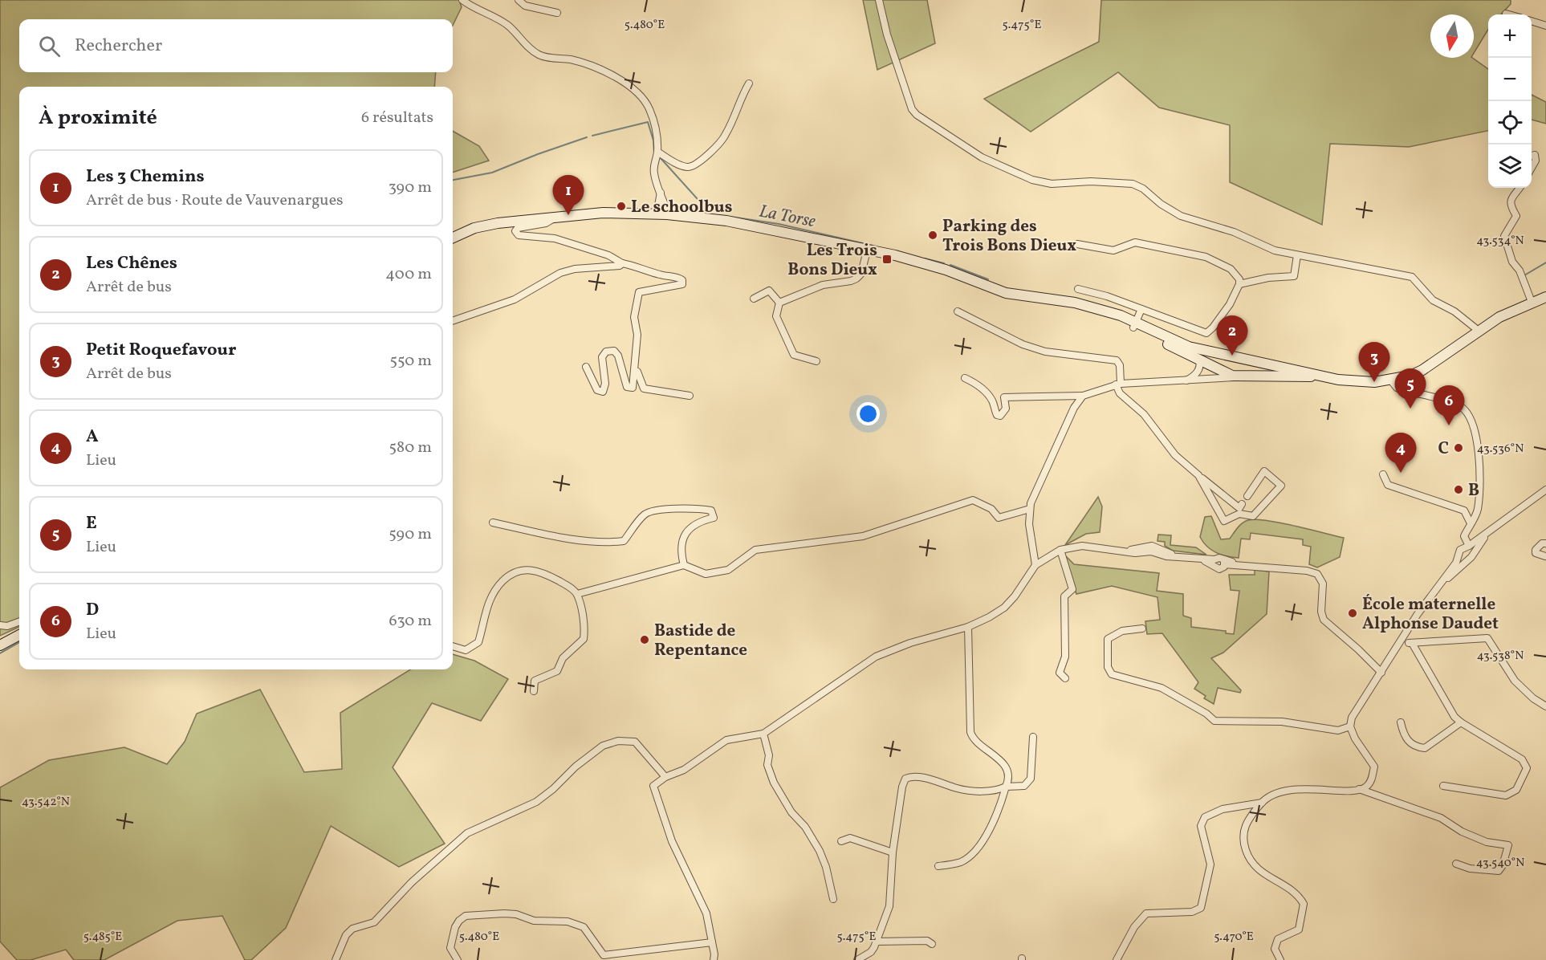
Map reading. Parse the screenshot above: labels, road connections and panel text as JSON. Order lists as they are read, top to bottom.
{
  "water": ["La Torse"],
  "places": {
    "other": [
      "Le schoolbus",
      "Parking des Trois Bons Dieux",
      "C",
      "B",
      "École maternelle Alphonse Daudet",
      "Bastide de Repentance"
    ],
    "transit": ["Les Trois Bons Dieux"]
  },
  "north": "bottom",
  "page": {
    "map_buttons": ["+", "−"],
    "search": "Rechercher",
    "heading": ["À proximité", "6 résultats"],
    "list": [
      {
        "mark": "1",
        "name": "Les 3 Chemins",
        "note": "Arrêt de bus · Route de Vauvenargues",
        "value": "390 m"
      },
      {
        "mark": "2",
        "name": "Les Chênes",
        "note": "Arrêt de bus",
        "value": "400 m"
      },
      {
        "mark": "3",
        "name": "Petit Roquefavour",
        "note": "Arrêt de bus",
        "value": "550 m"
      },
      {
        "mark": "4",
        "name": "A",
        "note": "Lieu",
        "value": "580 m"
      },
      {
        "mark": "5",
        "name": "E",
        "note": "Lieu",
        "value": "590 m"
      },
      {
        "mark": "6",
        "name": "D",
        "note": "Lieu",
        "value": "630 m"
      }
    ],
    "pins": [
      "1",
      "2",
      "3",
      "5",
      "6",
      "4"
    ]
  },
  "coordinates": [
    "5.480°E",
    "5.475°E",
    "43.534°N",
    "43.536°N",
    "43.538°N",
    "43.542°N",
    "43.540°N",
    "5.485°E",
    "5.470°E"
  ]
}
